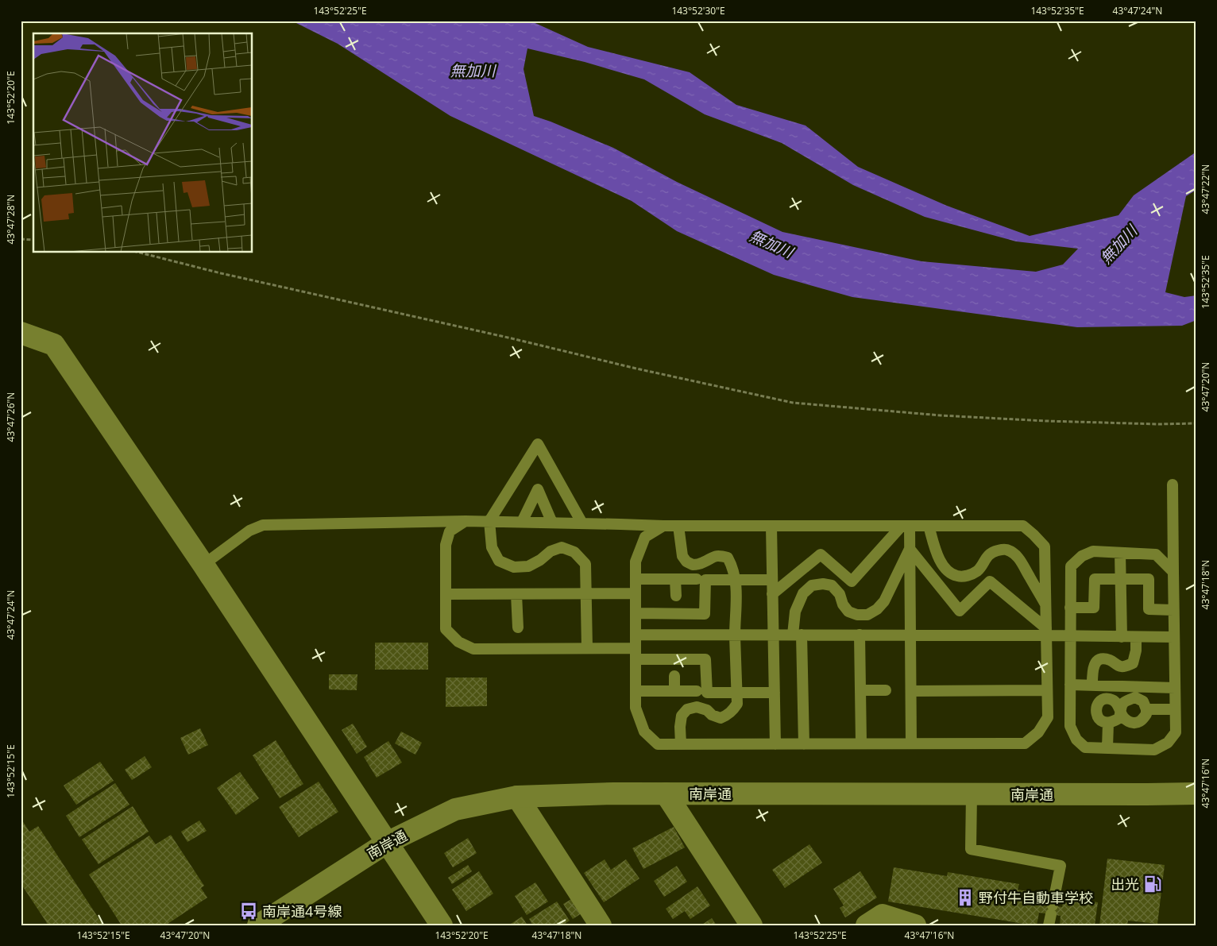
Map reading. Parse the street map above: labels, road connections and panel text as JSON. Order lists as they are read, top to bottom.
{
  "streets": {
    "street": ["南岸通"]
  },
  "water": ["無加川"],
  "places": {
    "fuel station": ["出光"],
    "building": ["野付牛自動車学校"],
    "bus stop": ["南岸通4号線"]
  },
  "coordinates": [
    "143°52'25\"E",
    "143°52'30\"E",
    "143°52'35\"E",
    "43°47'24\"N",
    "143°52'20\"E",
    "43°47'22\"N",
    "43°47'28\"N",
    "43°47'20\"N",
    "43°47'26\"N",
    "43°47'18\"N",
    "143°52'15\"E",
    "43°47'16\"N"
  ]
}
